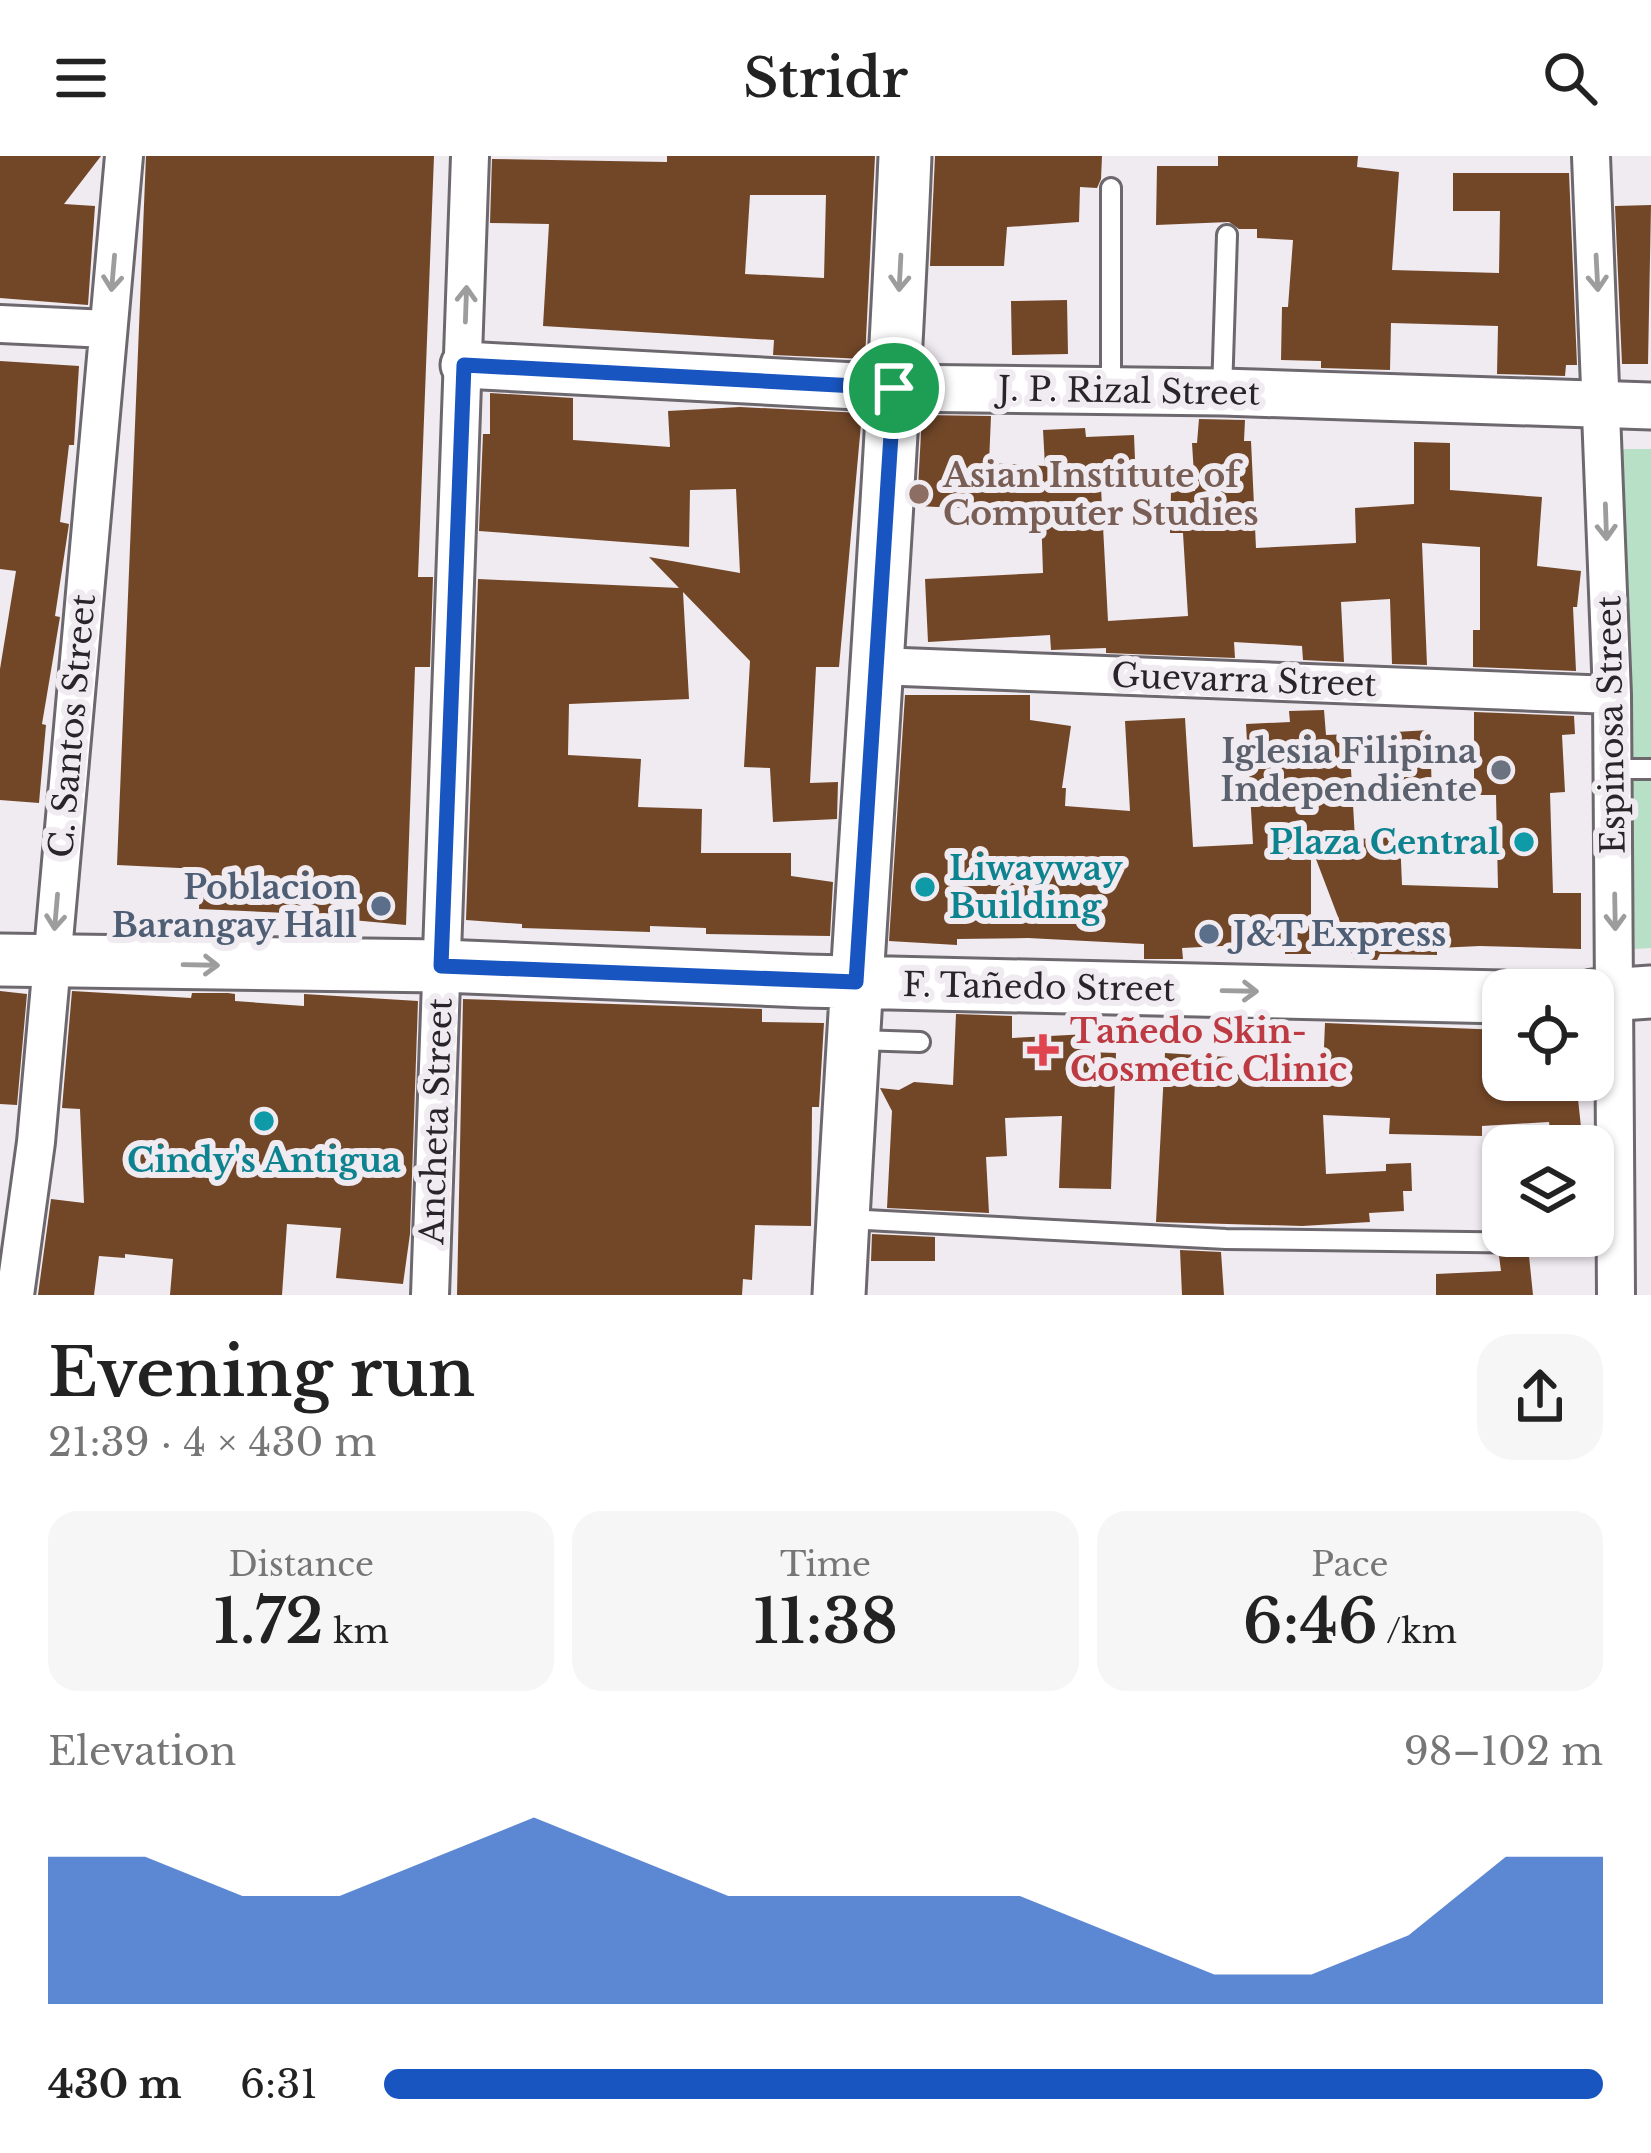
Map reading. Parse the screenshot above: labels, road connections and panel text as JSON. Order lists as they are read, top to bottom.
{
  "streets": {
    "main road": ["F. Tañedo Street"],
    "street": [
      "J. P. Rizal Street",
      "Guevarra Street",
      "Espinosa Street",
      "C. Santos Street",
      "Ancheta Street"
    ]
  },
  "crossings": [
    ["J. P. Rizal Street", "Espinosa Street"],
    ["J. P. Rizal Street", "Ancheta Street"],
    ["Guevarra Street", "Espinosa Street"],
    ["C. Santos Street", "F. Tañedo Street"],
    ["F. Tañedo Street", "Ancheta Street"]
  ],
  "one_way": ["Espinosa Street", "C. Santos Street", "F. Tañedo Street"],
  "places": {
    "other": [
      "Asian Institute of Computer Studies",
      "Iglesia Filipina Independiente",
      "Plaza Central",
      "Liwayway Building",
      "Poblacion Barangay Hall",
      "J&T Express",
      "Cindy's Antigua"
    ],
    "health": ["Tañedo Skin- Cosmetic Clinic"]
  },
  "page": {
    "header": "Stridr",
    "heading": ["Evening run", "21:39 · 4 × 430 m"],
    "stats": [
      ["Distance", "1.72 km"],
      ["Time", "11:38"],
      ["Pace", "6:46 /km"]
    ],
    "chart": ["Elevation", "98–102 m"],
    "list": [
      {
        "name": "430 m",
        "note": "6:31"
      }
    ]
  }
}
